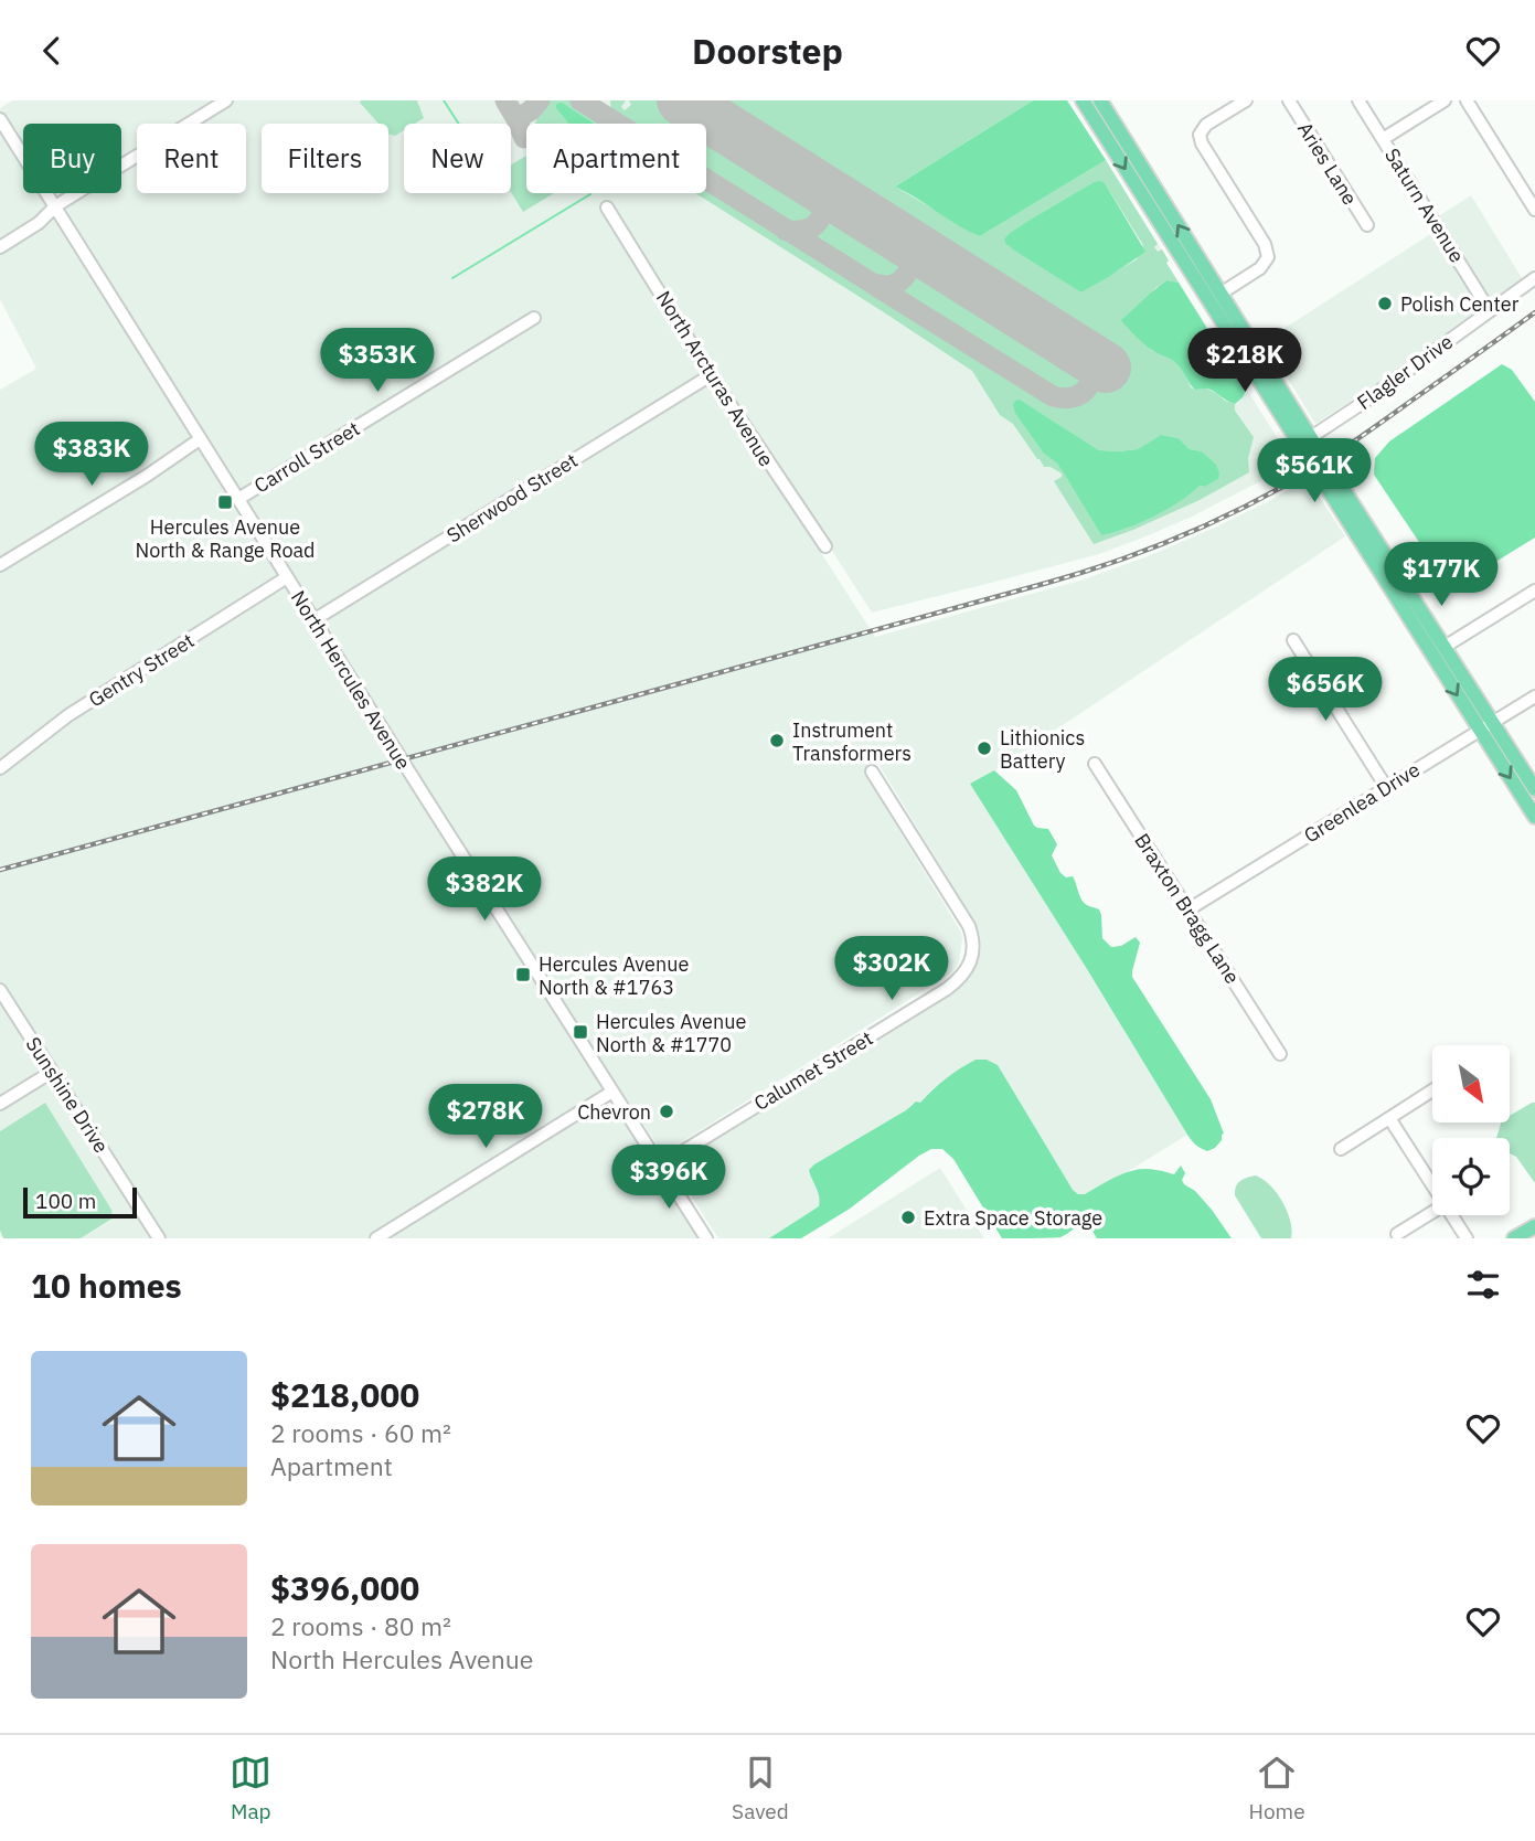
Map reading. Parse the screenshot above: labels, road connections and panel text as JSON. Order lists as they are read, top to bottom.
{
  "streets": {
    "street": [
      "Aries Lane",
      "Saturn Avenue",
      "Flagler Drive",
      "North Arcturas Avenue",
      "Carroll Street",
      "Sherwood Street",
      "Gentry Street",
      "North Hercules Avenue",
      "Greenlea Drive",
      "Braxton Bragg Lane",
      "Calumet Street",
      "Sunshine Drive"
    ]
  },
  "crossings": [
    ["Saturn Avenue", "Flagler Drive"],
    ["North Arcturas Avenue", "Sherwood Street"],
    ["Carroll Street", "North Hercules Avenue"],
    ["Sherwood Street", "North Hercules Avenue"],
    ["Gentry Street", "North Hercules Avenue"],
    ["North Hercules Avenue", "Calumet Street"],
    ["Greenlea Drive", "Braxton Bragg Lane"]
  ],
  "places": {
    "other": [
      "Polish Center",
      "Instrument Transformers",
      "Lithionics Battery",
      "Chevron",
      "Extra Space Storage"
    ],
    "transit": ["Hercules Avenue North & Range Road", "Hercules Avenue North & #1763", "Hercules Avenue North & #1770"]
  },
  "scale_bar": "100 m",
  "north": "bottom right",
  "page": {
    "header": "Doorstep",
    "chip": [
      "Buy",
      "Rent",
      "Filters",
      "New",
      "Apartment"
    ],
    "price": [
      "$353K",
      "$218K",
      "$383K",
      "$561K",
      "$177K",
      "$656K",
      "$382K",
      "$302K",
      "$278K",
      "$396K"
    ],
    "scale": "100 m",
    "heading": "10 homes",
    "list": [
      {
        "name": "$218,000",
        "note": "2 rooms · 60 m² · Apartment"
      },
      {
        "name": "$396,000",
        "note": "2 rooms · 80 m² · North Hercules Avenue"
      }
    ],
    "tabs": ["Map", "Saved", "Home"]
  }
}
